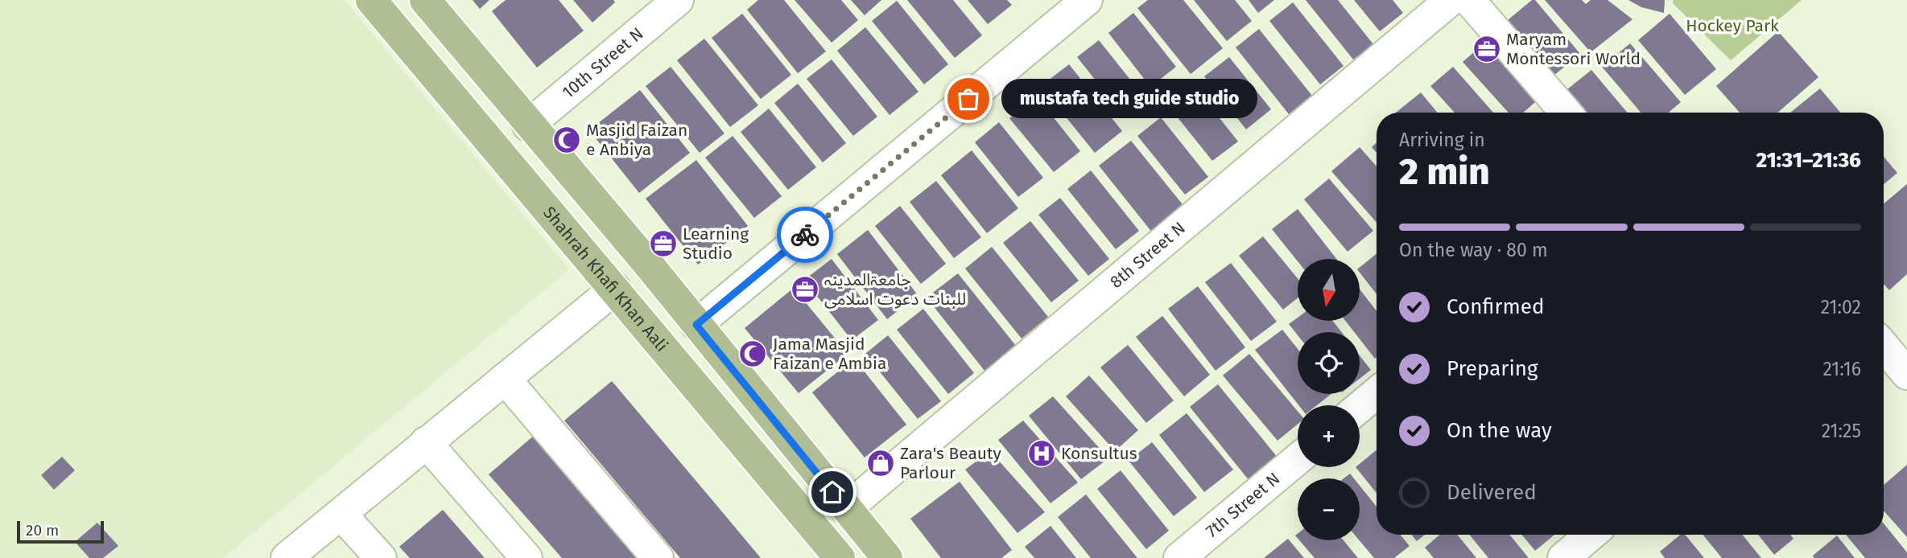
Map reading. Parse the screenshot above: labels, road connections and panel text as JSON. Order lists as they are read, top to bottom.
{
  "streets": {
    "main road": ["Shahrah Khafi Khan Aali"],
    "street": ["10th Street N", "8th Street N", "7th Street N"]
  },
  "parks": ["Hockey Park"],
  "places": {
    "office": ["Maryam Montessori World", "Learning Studio", "جامعۃالمدینہ للبنات دعوت اسلامی"],
    "other": ["mustafa tech guide studio"],
    "mosque": ["Masjid Faizan e Anbiya", "Jama Masjid Faizan e Ambia"],
    "hospital": ["Konsultus"],
    "shop": ["Zara's Beauty Parlour"]
  },
  "scale_bar": "20 m",
  "north": "bottom",
  "page": {
    "bubble": "mustafa tech guide studio",
    "heading": ["2 min", "Arriving in", "21:31–21:36"],
    "bar": "On the way · 80 m",
    "map_buttons": ["+", "−"],
    "list": [
      ["Confirmed", "21:02"],
      ["Preparing", "21:16"],
      ["On the way", "21:25"],
      "Delivered"
    ],
    "scale": "20 m"
  }
}
